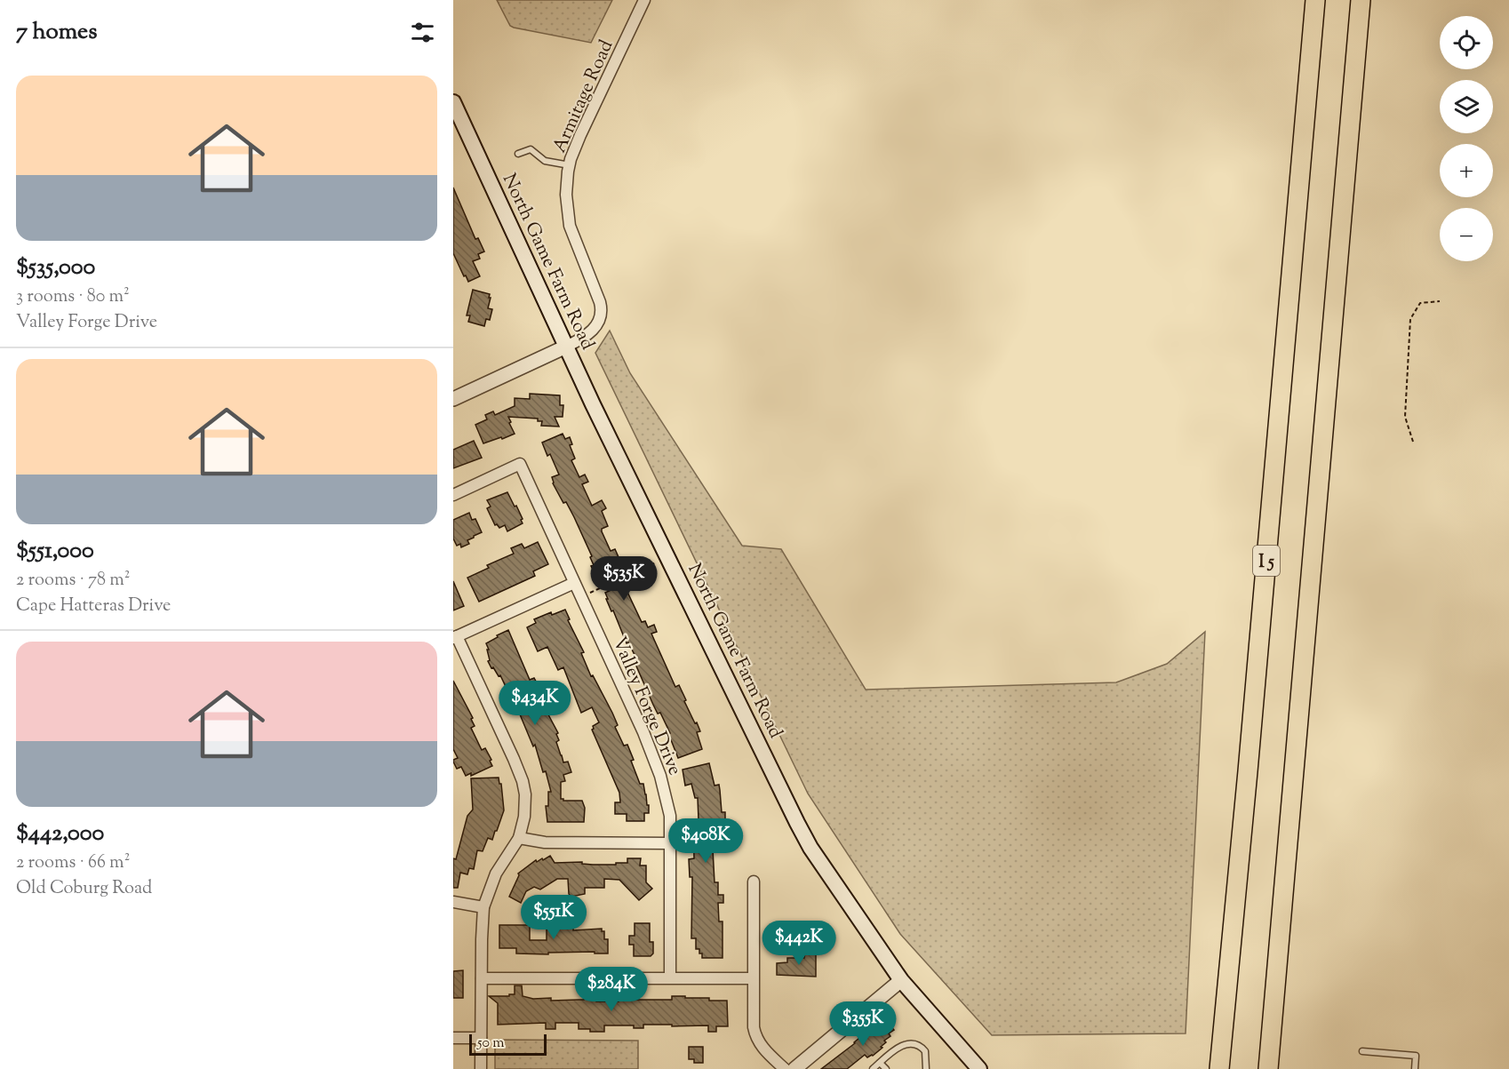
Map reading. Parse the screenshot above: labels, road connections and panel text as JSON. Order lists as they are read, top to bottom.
{
  "streets": {
    "highway": ["I 5"],
    "main road": ["North Game Farm Road"],
    "street": ["Armitage Road", "Valley Forge Drive"]
  },
  "crossings": [
    ["Armitage Road", "North Game Farm Road"]
  ],
  "scale_bar": "50 m",
  "page": {
    "heading": "7 homes",
    "map_buttons": ["+", "−"],
    "list": [
      {
        "name": "$535,000",
        "note": "3 rooms · 80 m² · Valley Forge Drive"
      },
      {
        "name": "$551,000",
        "note": "2 rooms · 78 m² · Cape Hatteras Drive"
      },
      {
        "name": "$442,000",
        "note": "2 rooms · 66 m² · Old Coburg Road"
      }
    ],
    "price": [
      "$535K",
      "$434K",
      "$408K",
      "$551K",
      "$442K",
      "$284K",
      "$355K"
    ],
    "scale": "50 m"
  }
}
